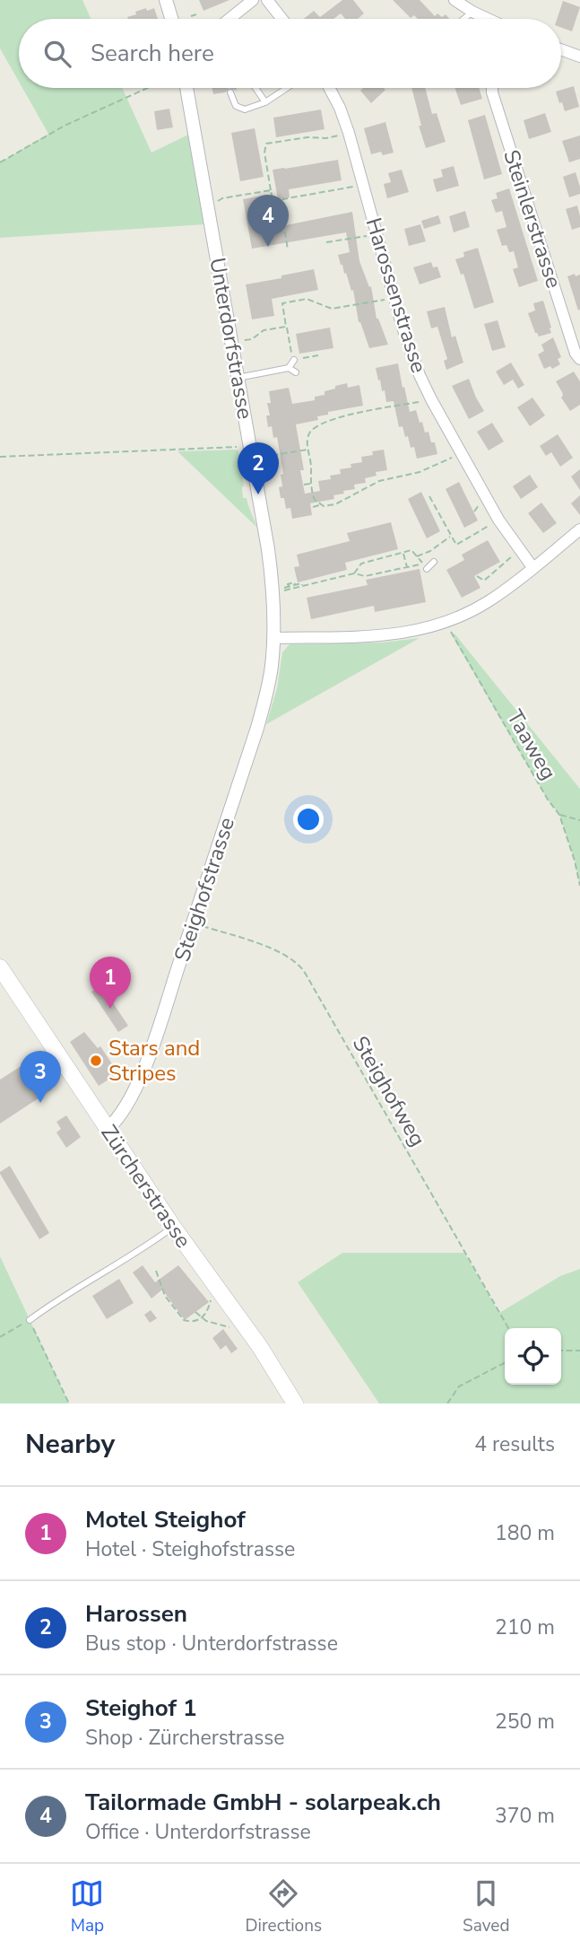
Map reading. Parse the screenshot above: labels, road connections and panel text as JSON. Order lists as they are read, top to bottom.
{
  "streets": {
    "main road": ["Zürcherstrasse"],
    "street": [
      "Steinlerstrasse",
      "Harossenstrasse",
      "Unterdorfstrasse",
      "Steighofstrasse"
    ],
    "path": ["Taaweg", "Steighofweg"]
  },
  "crossings": [
    ["Unterdorfstrasse", "Steighofstrasse"],
    ["Steighofstrasse", "Steighofweg"],
    ["Steighofstrasse", "Zürcherstrasse"]
  ],
  "places": ["Stars and Stripes"],
  "page": {
    "search": "Search here",
    "pins": [
      "4",
      "2",
      "1",
      "3"
    ],
    "heading": ["Nearby", "4 results"],
    "list": [
      {
        "mark": "1",
        "name": "Motel Steighof",
        "note": "Hotel · Steighofstrasse",
        "value": "180 m"
      },
      {
        "mark": "2",
        "name": "Harossen",
        "note": "Bus stop · Unterdorfstrasse",
        "value": "210 m"
      },
      {
        "mark": "3",
        "name": "Steighof 1",
        "note": "Shop · Zürcherstrasse",
        "value": "250 m"
      },
      {
        "mark": "4",
        "name": "Tailormade GmbH - solarpeak.ch",
        "note": "Office · Unterdorfstrasse",
        "value": "370 m"
      }
    ],
    "nav": ["Map", "Directions", "Saved"]
  }
}
